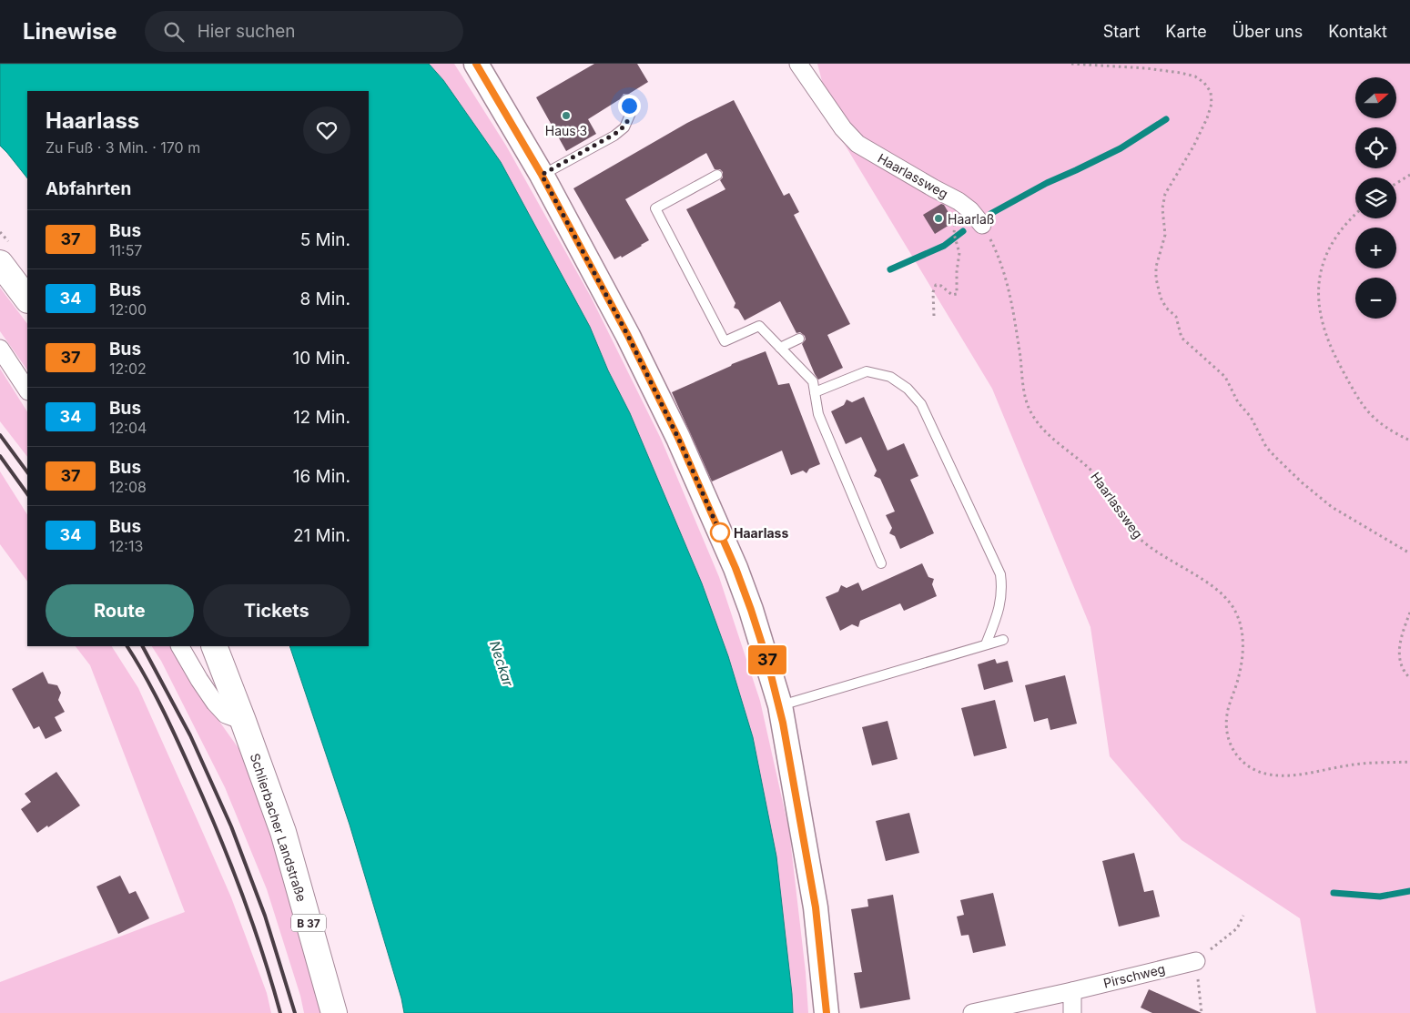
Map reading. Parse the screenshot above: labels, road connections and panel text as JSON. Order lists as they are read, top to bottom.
{
  "streets": {
    "main road": ["Schlierbacher Landstraße", "B 37"],
    "street": ["Haarlassweg", "Pirschweg"]
  },
  "water": ["Neckar"],
  "places": ["Haus 3", "Haarlaß", "Haarlass"],
  "lines": ["bus line 37"],
  "north": "right",
  "page": {
    "header": "Linewise",
    "search": "Hier suchen",
    "nav": [
      "Start",
      "Karte",
      "Über uns",
      "Kontakt"
    ],
    "on_map": "37",
    "map_buttons": ["+", "−"],
    "heading": [
      ["Haarlass", "Zu Fuß · 3 Min. · 170 m"],
      "Abfahrten"
    ],
    "list": [
      {
        "mark": "37",
        "name": "Bus",
        "note": "11:57",
        "value": "5 Min."
      },
      {
        "mark": "34",
        "name": "Bus",
        "note": "12:00",
        "value": "8 Min."
      },
      {
        "mark": "37",
        "name": "Bus",
        "note": "12:02",
        "value": "10 Min."
      },
      {
        "mark": "34",
        "name": "Bus",
        "note": "12:04",
        "value": "12 Min."
      },
      {
        "mark": "37",
        "name": "Bus",
        "note": "12:08",
        "value": "16 Min."
      },
      {
        "mark": "34",
        "name": "Bus",
        "note": "12:13",
        "value": "21 Min."
      }
    ],
    "buttons": ["Route", "Tickets"]
  }
}
